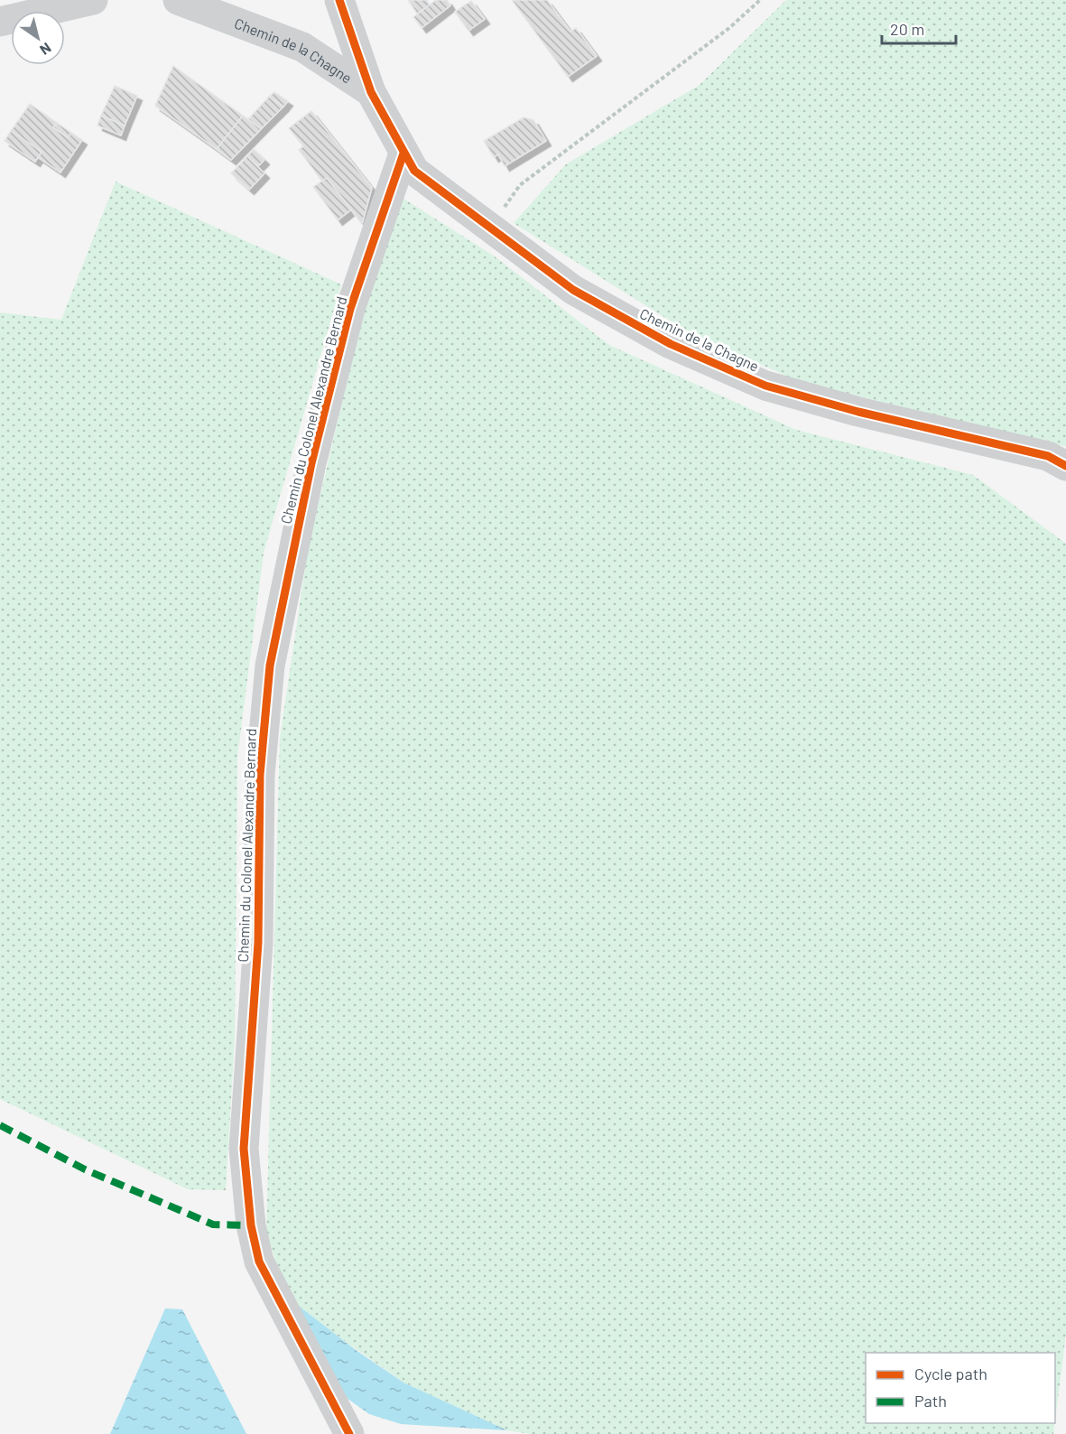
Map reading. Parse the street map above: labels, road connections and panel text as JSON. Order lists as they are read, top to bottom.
{
  "streets": {
    "street": ["Chemin de la Chagne", "Chemin du Colonel Alexandre Bernard"]
  },
  "crossings": [
    ["Chemin de la Chagne", "Chemin du Colonel Alexandre Bernard"]
  ],
  "legend": ["Cycle path", "Path"],
  "scale_bar": "20 m",
  "north": "bottom right"
}
